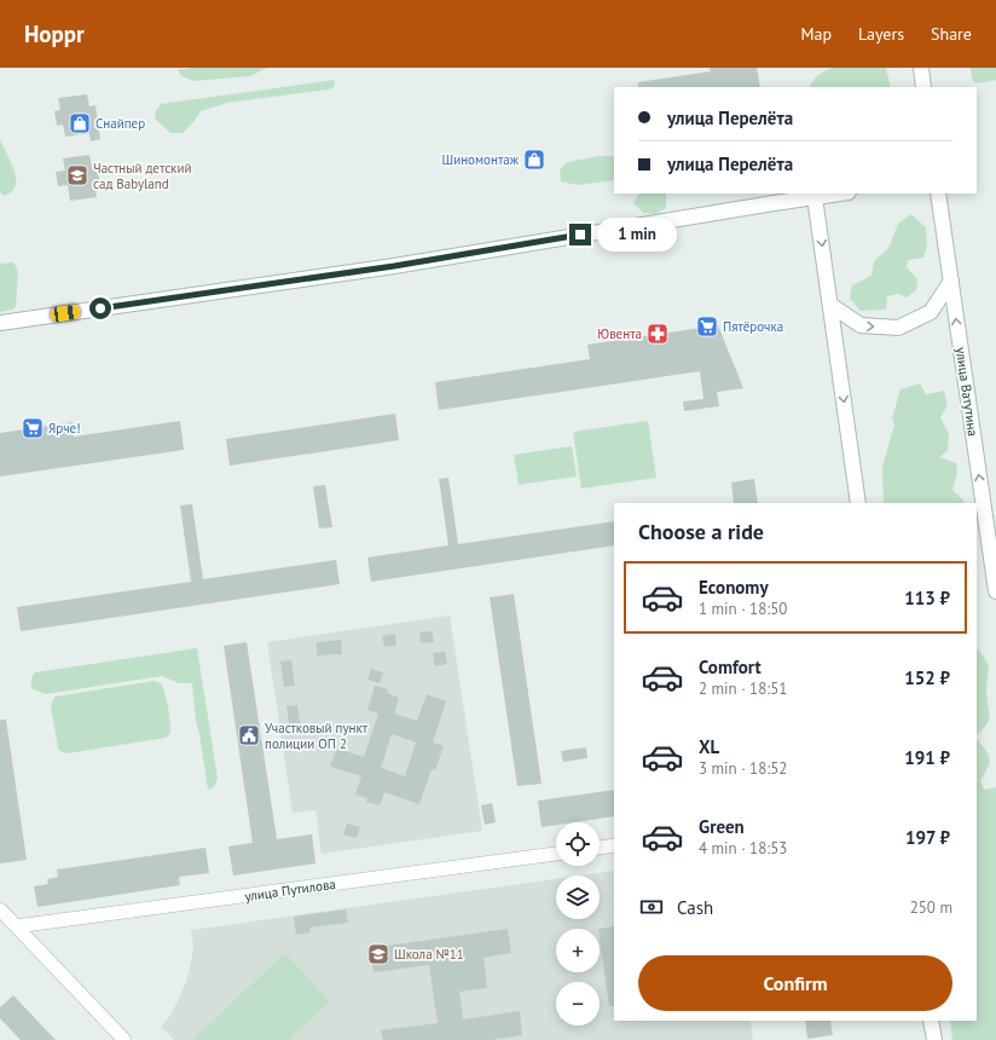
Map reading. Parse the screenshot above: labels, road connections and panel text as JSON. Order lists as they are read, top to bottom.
{
  "streets": {
    "main road": ["улица Ватутина"],
    "street": ["улица Путилова"]
  },
  "places": {
    "shop": ["Снайпер", "Шиномонтаж"],
    "school or university": ["Частный детский сад Babyland", "Школа №11"],
    "supermarket": ["Пятёрочка", "Ярче!"],
    "pharmacy": ["Ювента"],
    "public building": ["Участковый пункт полиции ОП 2"]
  },
  "page": {
    "header": "Hoppr",
    "nav": ["Map", "Layers", "Share"],
    "banner": ["улица Перелёта", "улица Перелёта"],
    "bubble": "1 min",
    "heading": "Choose a ride",
    "list": [
      {
        "name": "Economy",
        "note": "1 min · 18:50",
        "value": "113 ₽"
      },
      {
        "name": "Comfort",
        "note": "2 min · 18:51",
        "value": "152 ₽"
      },
      {
        "name": "XL",
        "note": "3 min · 18:52",
        "value": "191 ₽"
      },
      {
        "name": "Green",
        "note": "4 min · 18:53",
        "value": "197 ₽"
      }
    ],
    "map_buttons": ["+", "−"],
    "pay": ["Cash", "250 m"],
    "buttons": "Confirm"
  }
}
